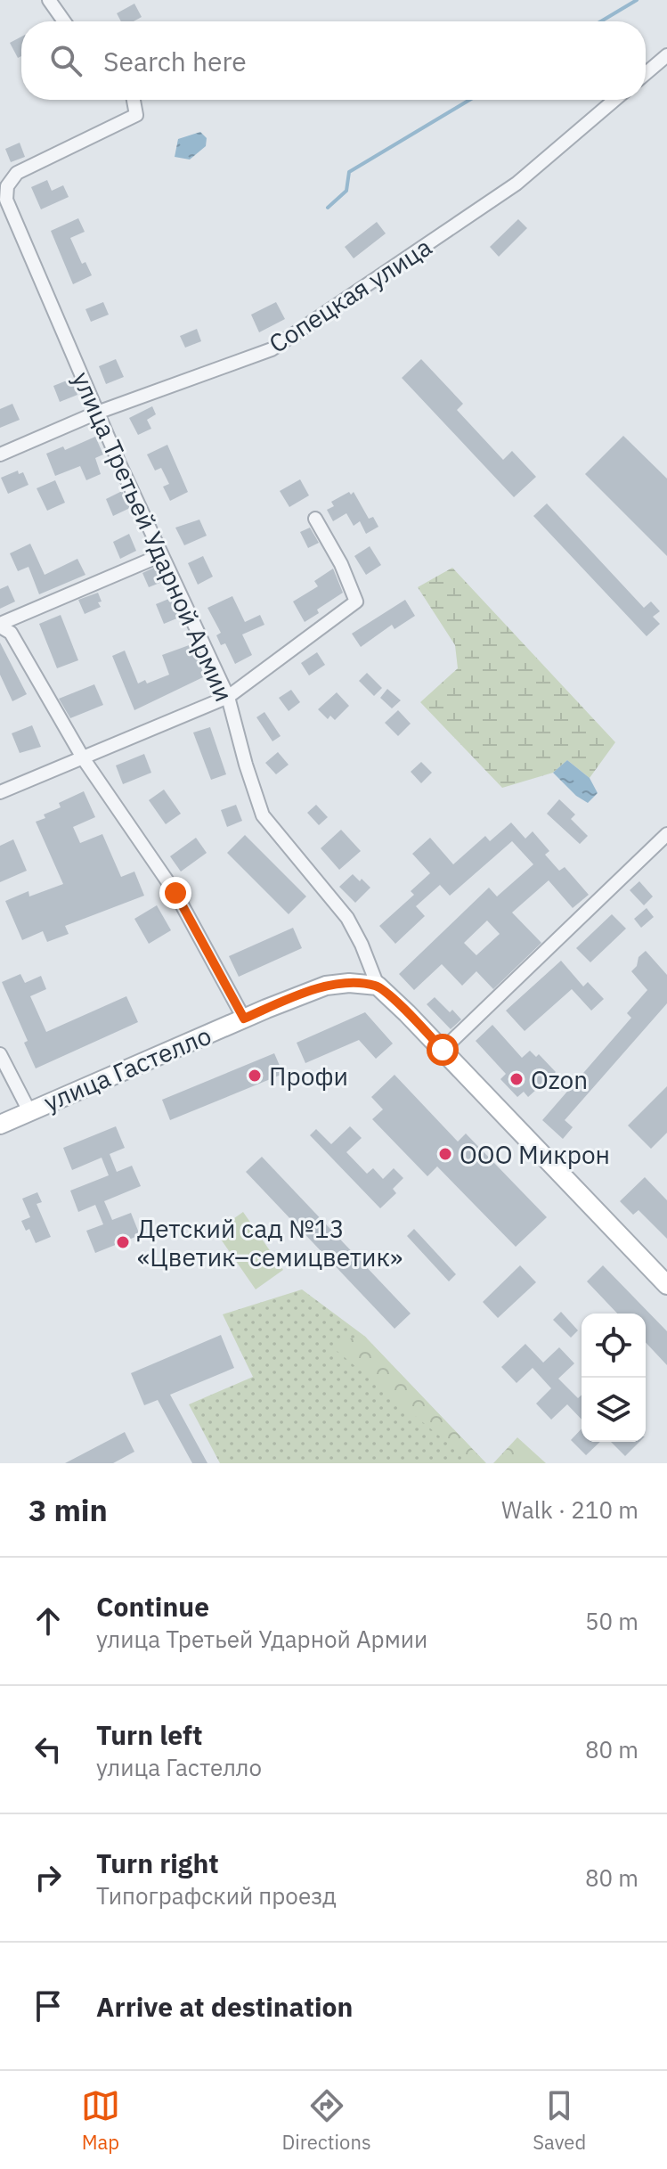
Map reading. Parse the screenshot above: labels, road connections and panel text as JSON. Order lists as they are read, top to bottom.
{
  "streets": {
    "main road": ["улица Третьей Ударной Армии", "улица Гастелло"],
    "street": ["Сопецкая улица"]
  },
  "crossings": [
    ["Сопецкая улица", "улица Третьей Ударной Армии"],
    ["улица Третьей Ударной Армии", "улица Гастелло"]
  ],
  "places": [
    "Профи",
    "Ozon",
    "ООО Микрон",
    "Детский сад №13 «Цветик–семицветик»"
  ],
  "page": {
    "search": "Search here",
    "heading": ["3 min", "Walk · 210 m"],
    "list": [
      ["Continue", "улица Третьей Ударной Армии", "50 m"],
      ["Turn left", "улица Гастелло", "80 m"],
      ["Turn right", "Типографский проезд", "80 m"],
      "Arrive at destination"
    ],
    "nav": ["Map", "Directions", "Saved"]
  }
}
